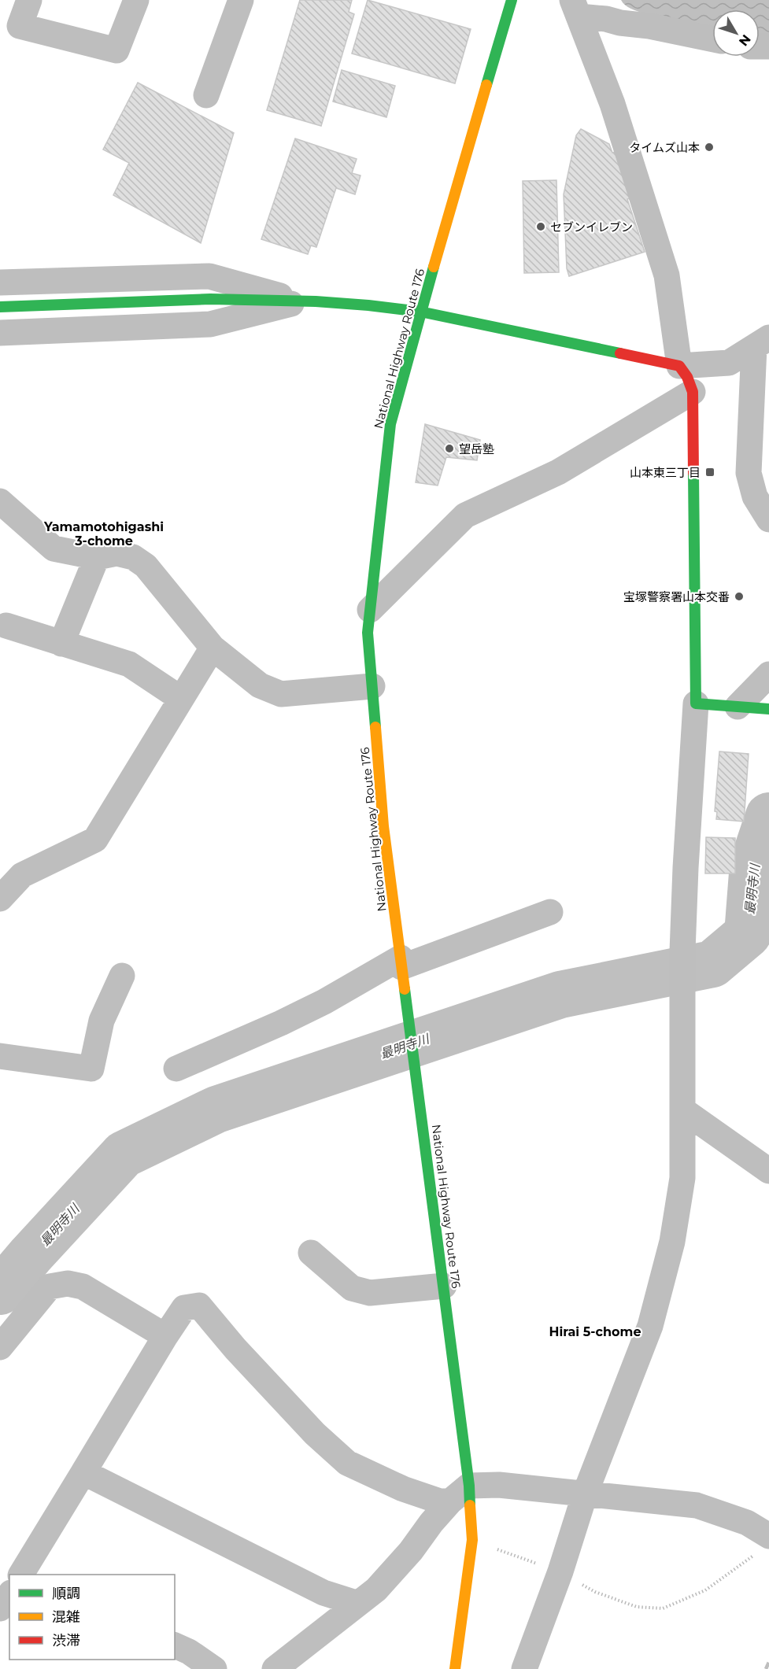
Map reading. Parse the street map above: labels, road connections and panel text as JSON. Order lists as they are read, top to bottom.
{
  "streets": {
    "main road": ["National Highway Route 176"]
  },
  "districts": ["Yamamotohigashi 3-chome", "Hirai 5-chome"],
  "water": ["最明寺川"],
  "places": {
    "other": [
      "タイムズ山本",
      "セブンイレブン",
      "望岳塾",
      "宝塚警察署山本交番"
    ],
    "transit": ["山本東三丁目"]
  },
  "legend": ["順調", "混雑", "渋滞"],
  "north": "bottom right"
}
